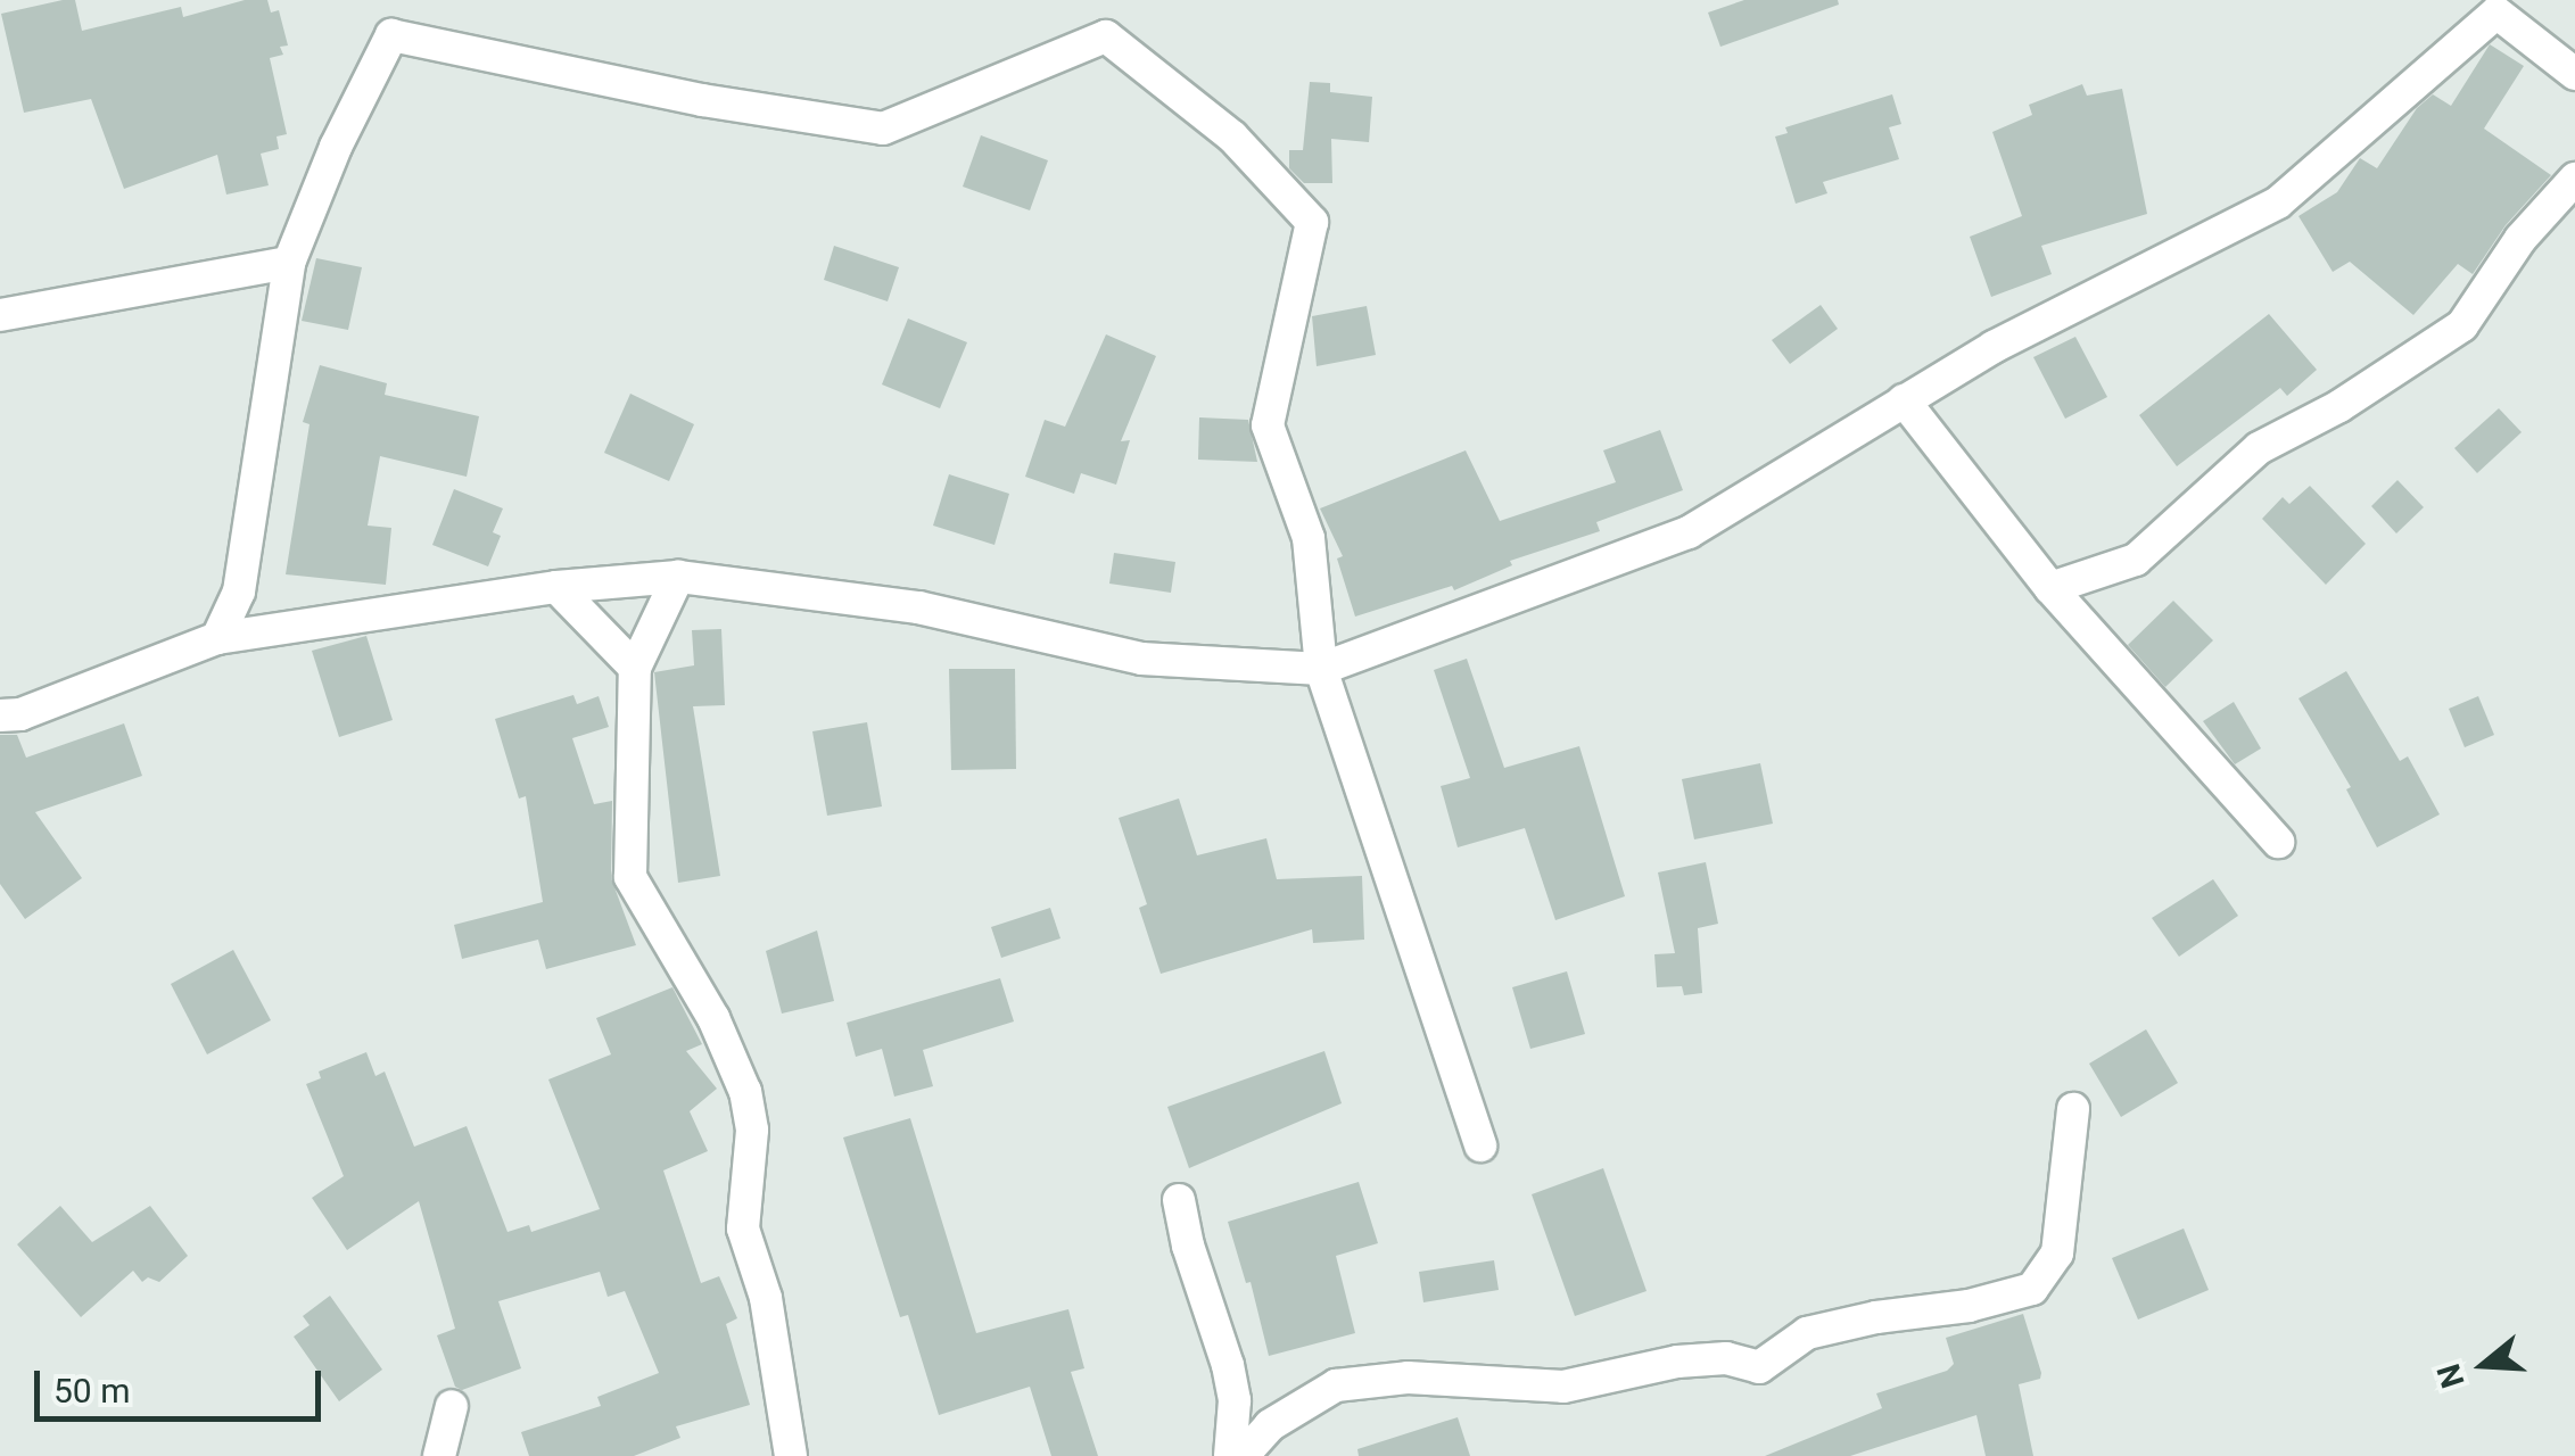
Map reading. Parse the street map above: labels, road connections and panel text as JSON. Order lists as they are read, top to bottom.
{
  "scale_bar": "50 m",
  "north": "left"
}
